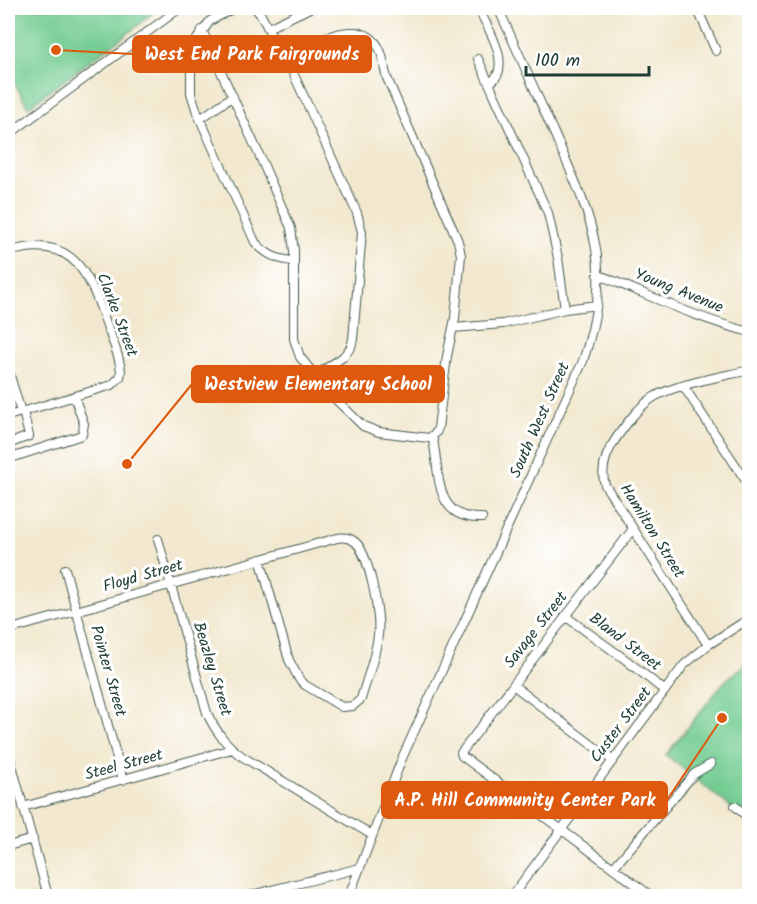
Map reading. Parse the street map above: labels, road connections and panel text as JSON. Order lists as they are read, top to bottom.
{
  "streets": {
    "street": [
      "Young Avenue",
      "Clarke Street",
      "South West Street",
      "Hamilton Street",
      "Floyd Street",
      "Savage Street",
      "Bland Street",
      "Beazley Street",
      "Pointer Street",
      "Custer Street",
      "Steel Street"
    ]
  },
  "crossings": [
    ["Young Avenue", "South West Street"],
    ["South West Street", "Beazley Street"],
    ["Hamilton Street", "Savage Street"],
    ["Hamilton Street", "Custer Street"],
    ["Floyd Street", "Beazley Street"],
    ["Floyd Street", "Pointer Street"],
    ["Savage Street", "Bland Street"],
    ["Savage Street", "Custer Street"],
    ["Bland Street", "Custer Street"],
    ["Beazley Street", "Steel Street"],
    ["Pointer Street", "Steel Street"]
  ],
  "places": ["West End Park Fairgrounds", "Westview Elementary School", "A.P. Hill Community Center Park"],
  "scale_bar": "100 m"
}
